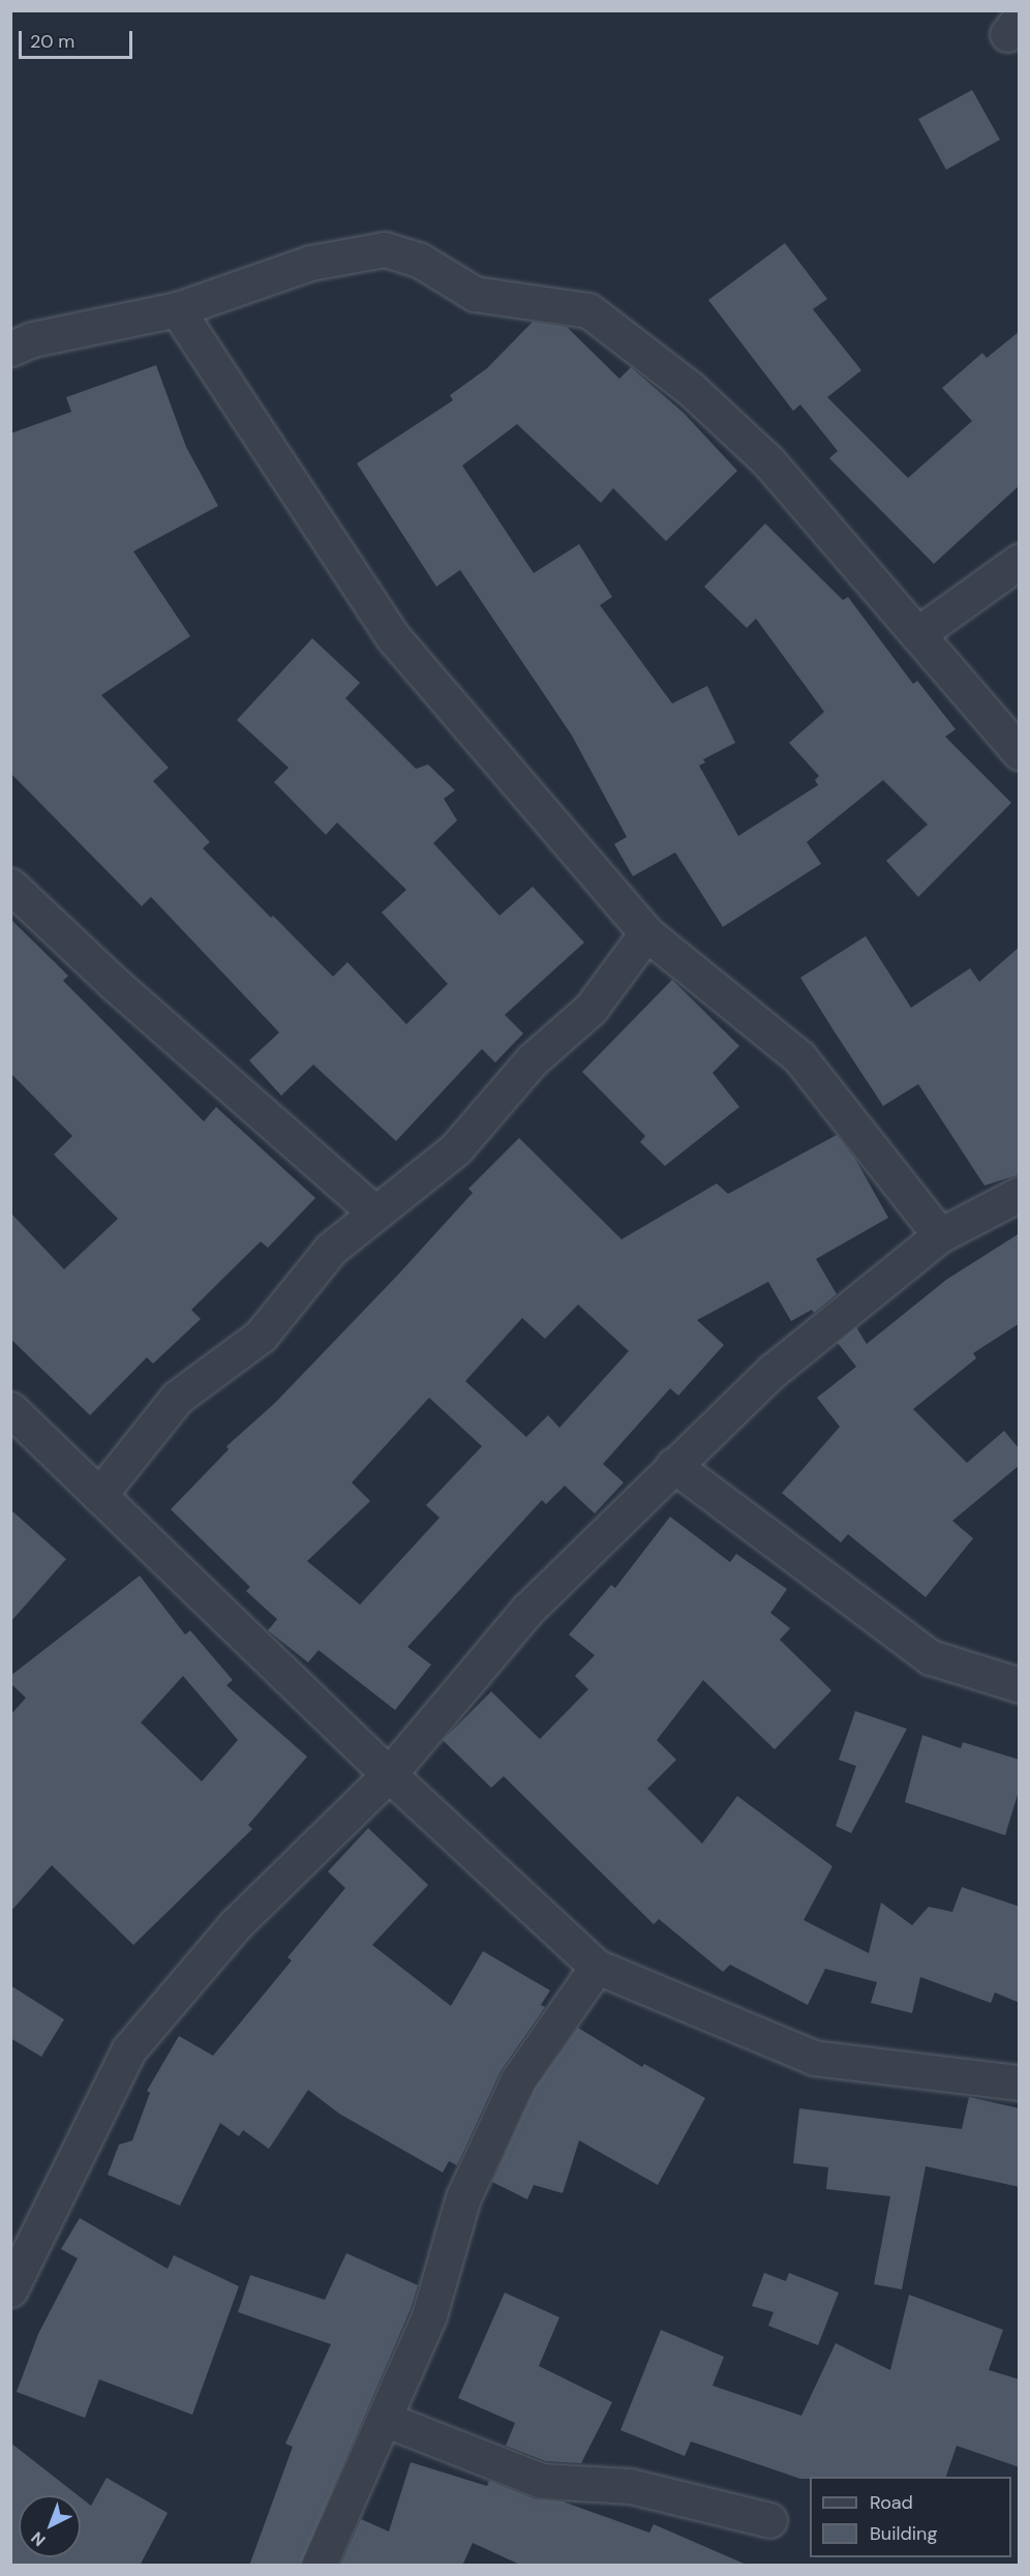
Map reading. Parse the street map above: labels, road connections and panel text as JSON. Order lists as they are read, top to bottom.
{
  "legend": ["Road", "Building"],
  "scale_bar": "20 m",
  "north": "bottom left"
}
